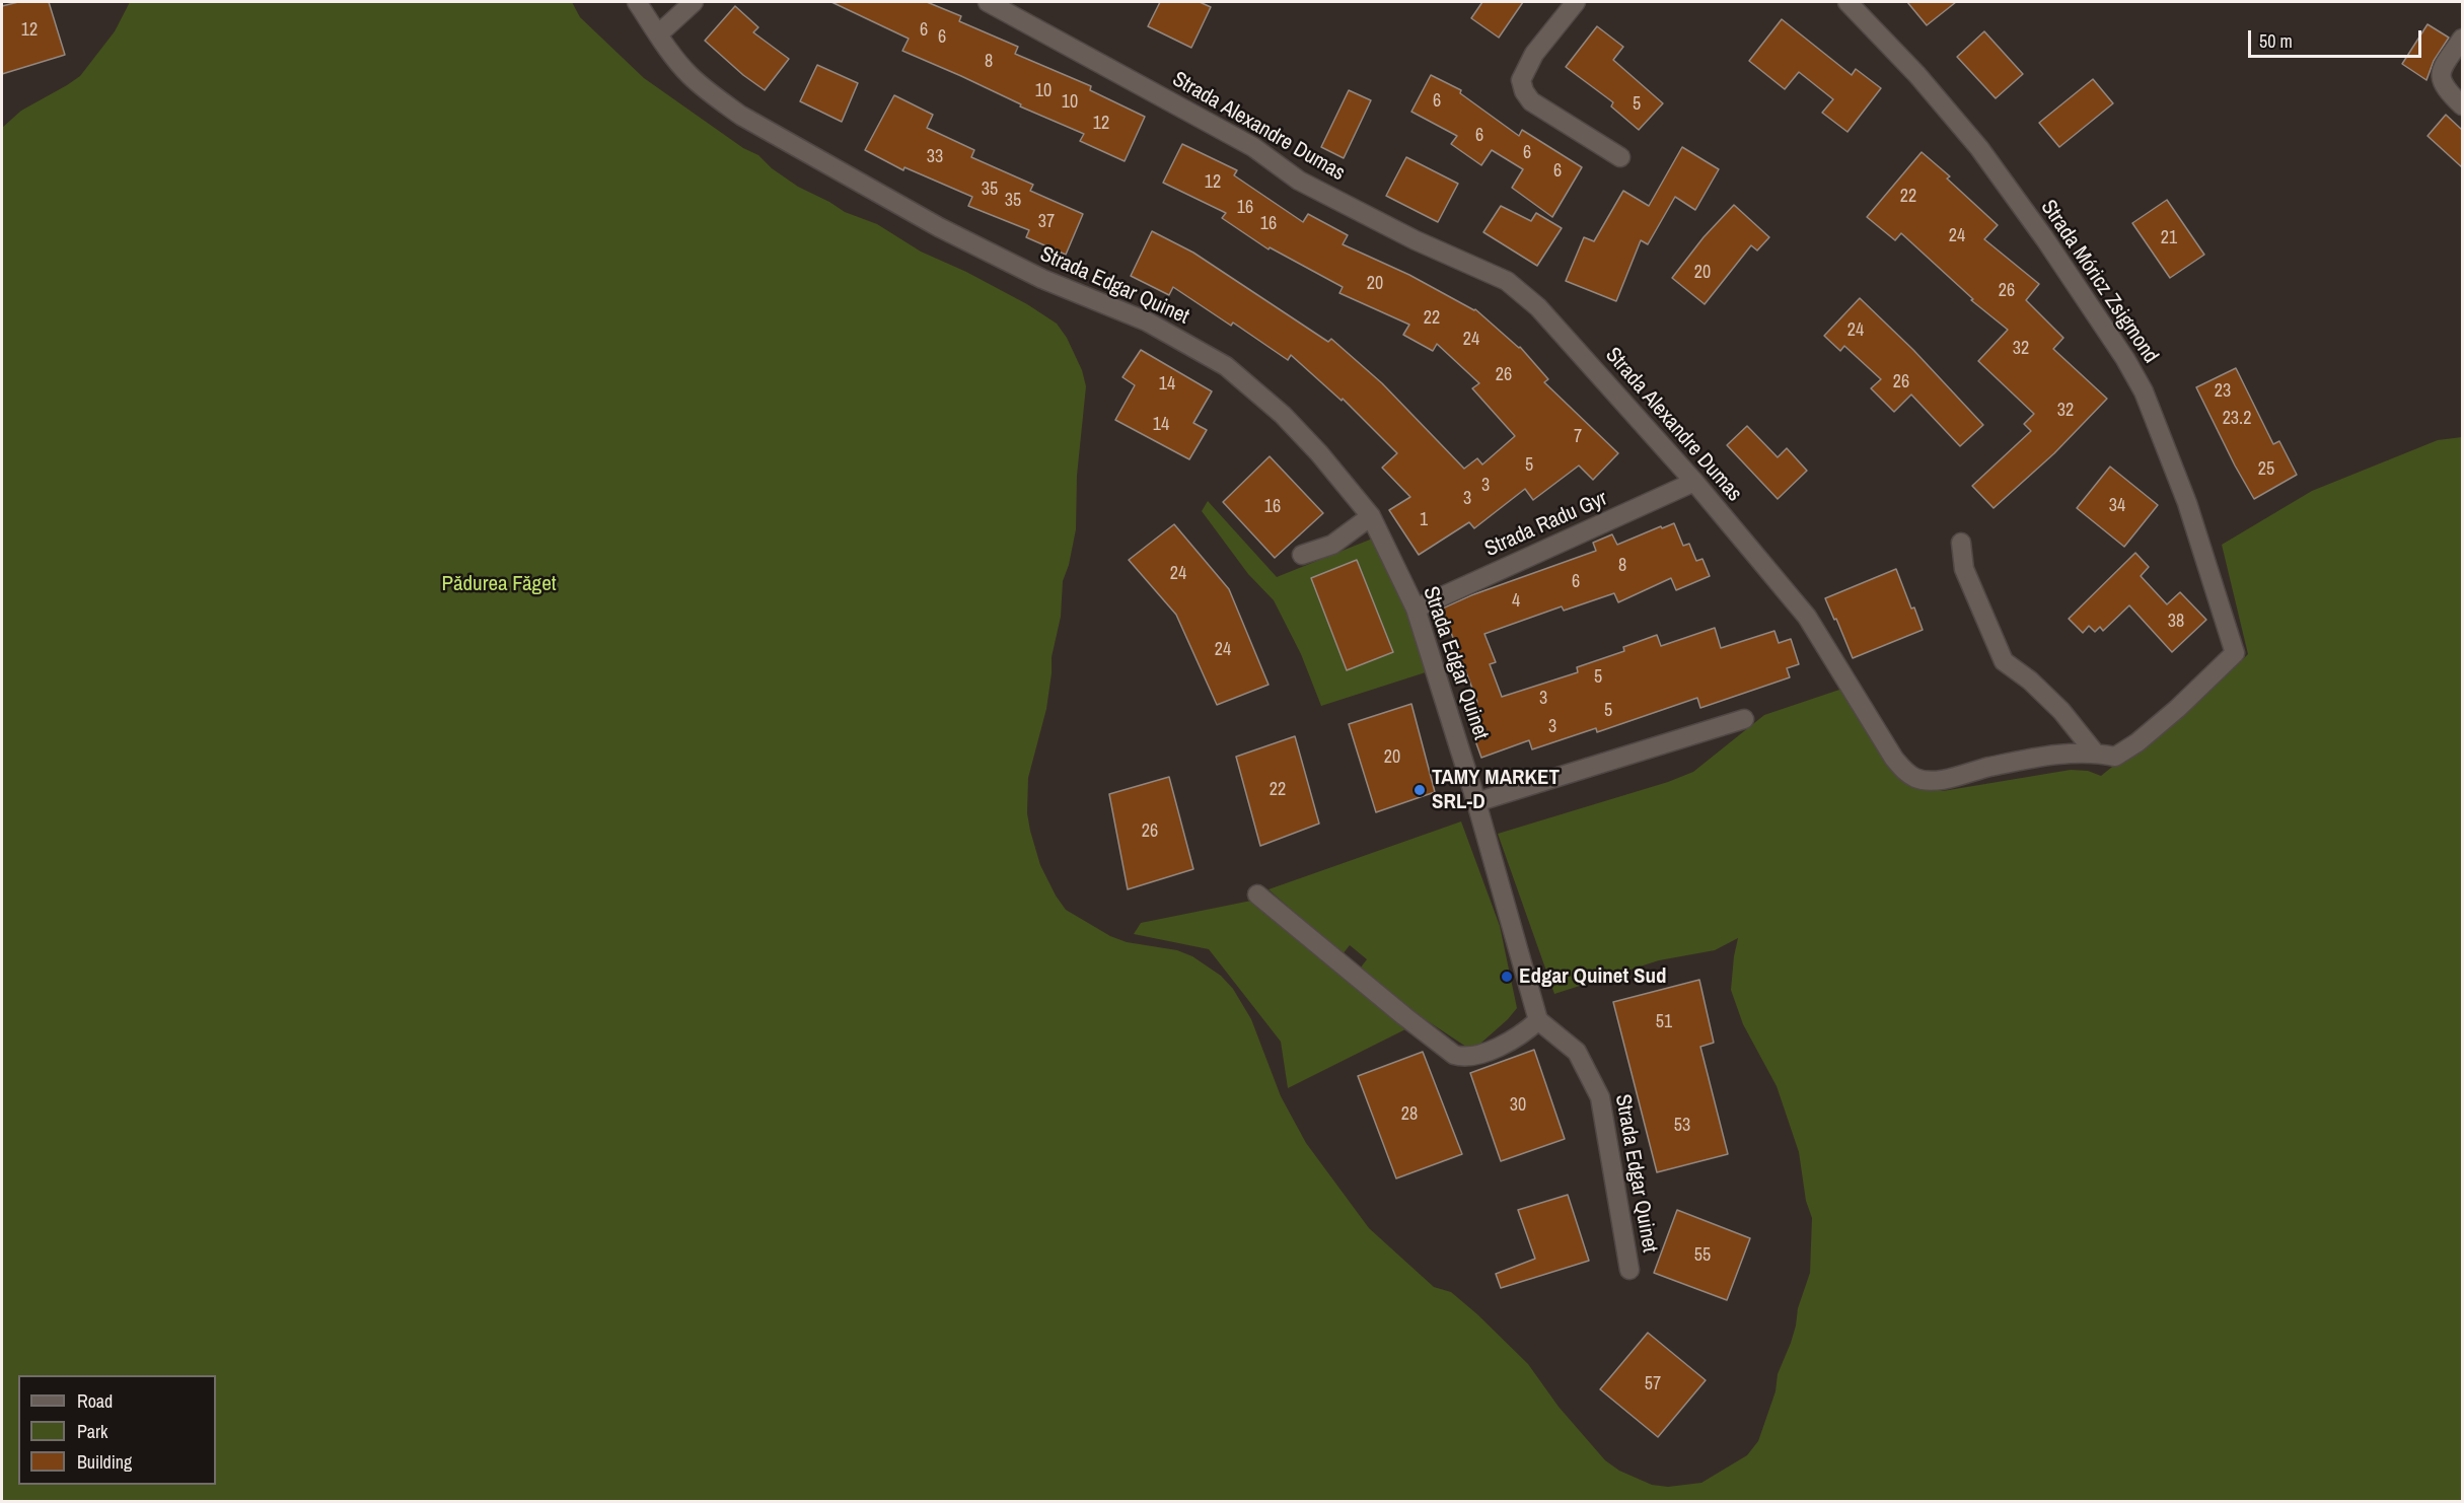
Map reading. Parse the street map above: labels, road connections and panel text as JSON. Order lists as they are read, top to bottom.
{
  "streets": {
    "street": [
      "Strada Alexandre Dumas",
      "Strada Móricz Zsigmond",
      "Strada Edgar Quinet",
      "Strada Radu Gyr"
    ]
  },
  "crossings": [
    ["Strada Alexandre Dumas", "Strada Móricz Zsigmond"],
    ["Strada Alexandre Dumas", "Strada Radu Gyr"],
    ["Strada Edgar Quinet", "Strada Radu Gyr"]
  ],
  "parks": ["Pădurea Făget"],
  "places": ["TAMY MARKET SRL-D", "Edgar Quinet Sud"],
  "house_numbers": [
    "12",
    "6",
    "6",
    "8",
    "10",
    "6",
    "10",
    "5",
    "12",
    "6",
    "6",
    "33",
    "6",
    "12",
    "35",
    "22",
    "35",
    "16",
    "37",
    "16",
    "24",
    "21",
    "20",
    "20",
    "26",
    "22",
    "24",
    "24",
    "32",
    "26",
    "26",
    "14",
    "23",
    "32",
    "23.2",
    "14",
    "7",
    "5",
    "25",
    "3",
    "3",
    "34",
    "16",
    "1",
    "8",
    "24",
    "6",
    "4",
    "38",
    "24",
    "5",
    "3",
    "5",
    "3",
    "20",
    "22",
    "26",
    "51",
    "30",
    "28",
    "53",
    "55",
    "57"
  ],
  "legend": ["Road", "Park", "Building"],
  "scale_bar": "50 m"
}
